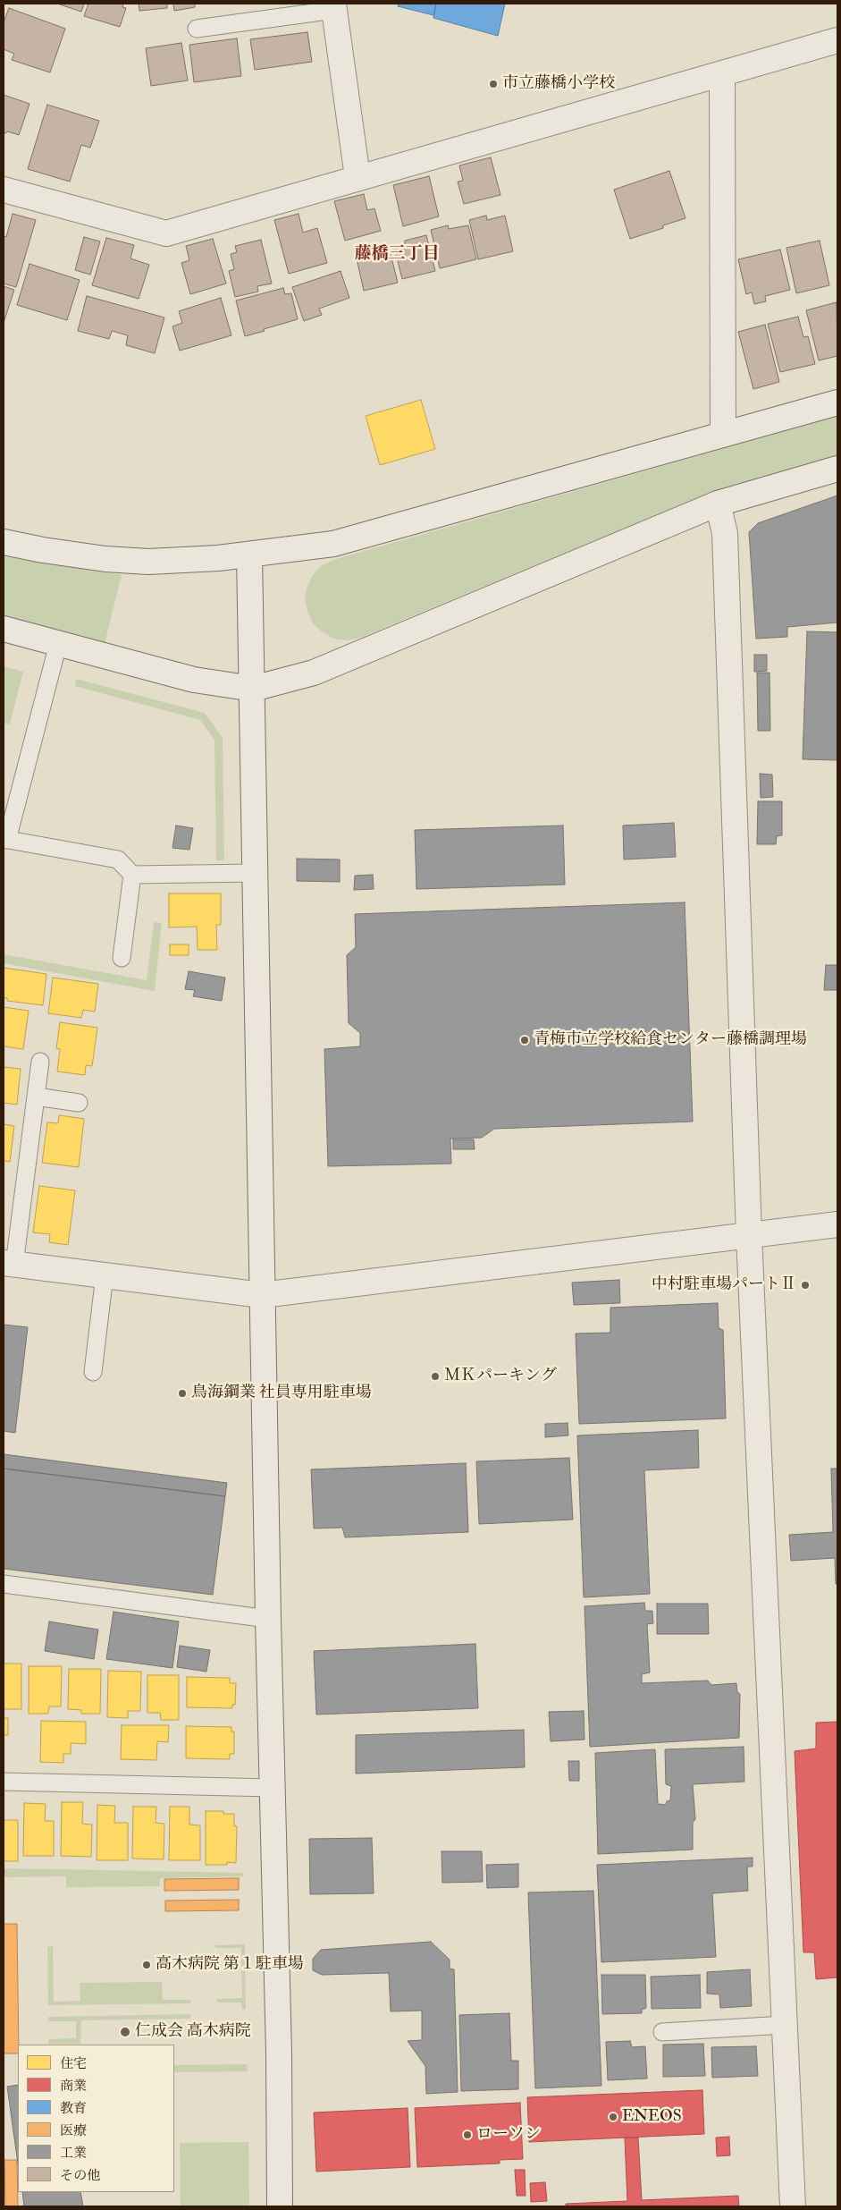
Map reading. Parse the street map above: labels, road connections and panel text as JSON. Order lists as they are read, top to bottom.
{
  "districts": ["藤橋三丁目"],
  "places": [
    "市立藤橋小学校",
    "青梅市立学校給食センター藤橋調理場",
    "中村駐車場パートⅡ",
    "ＭＫパーキング",
    "鳥海鋼業 社員専用駐車場",
    "高木病院 第１駐車場",
    "仁成会 高木病院",
    "ENEOS",
    "ローソン"
  ],
  "legend": [
    "住宅",
    "商業",
    "教育",
    "医療",
    "工業",
    "その他"
  ]
}
